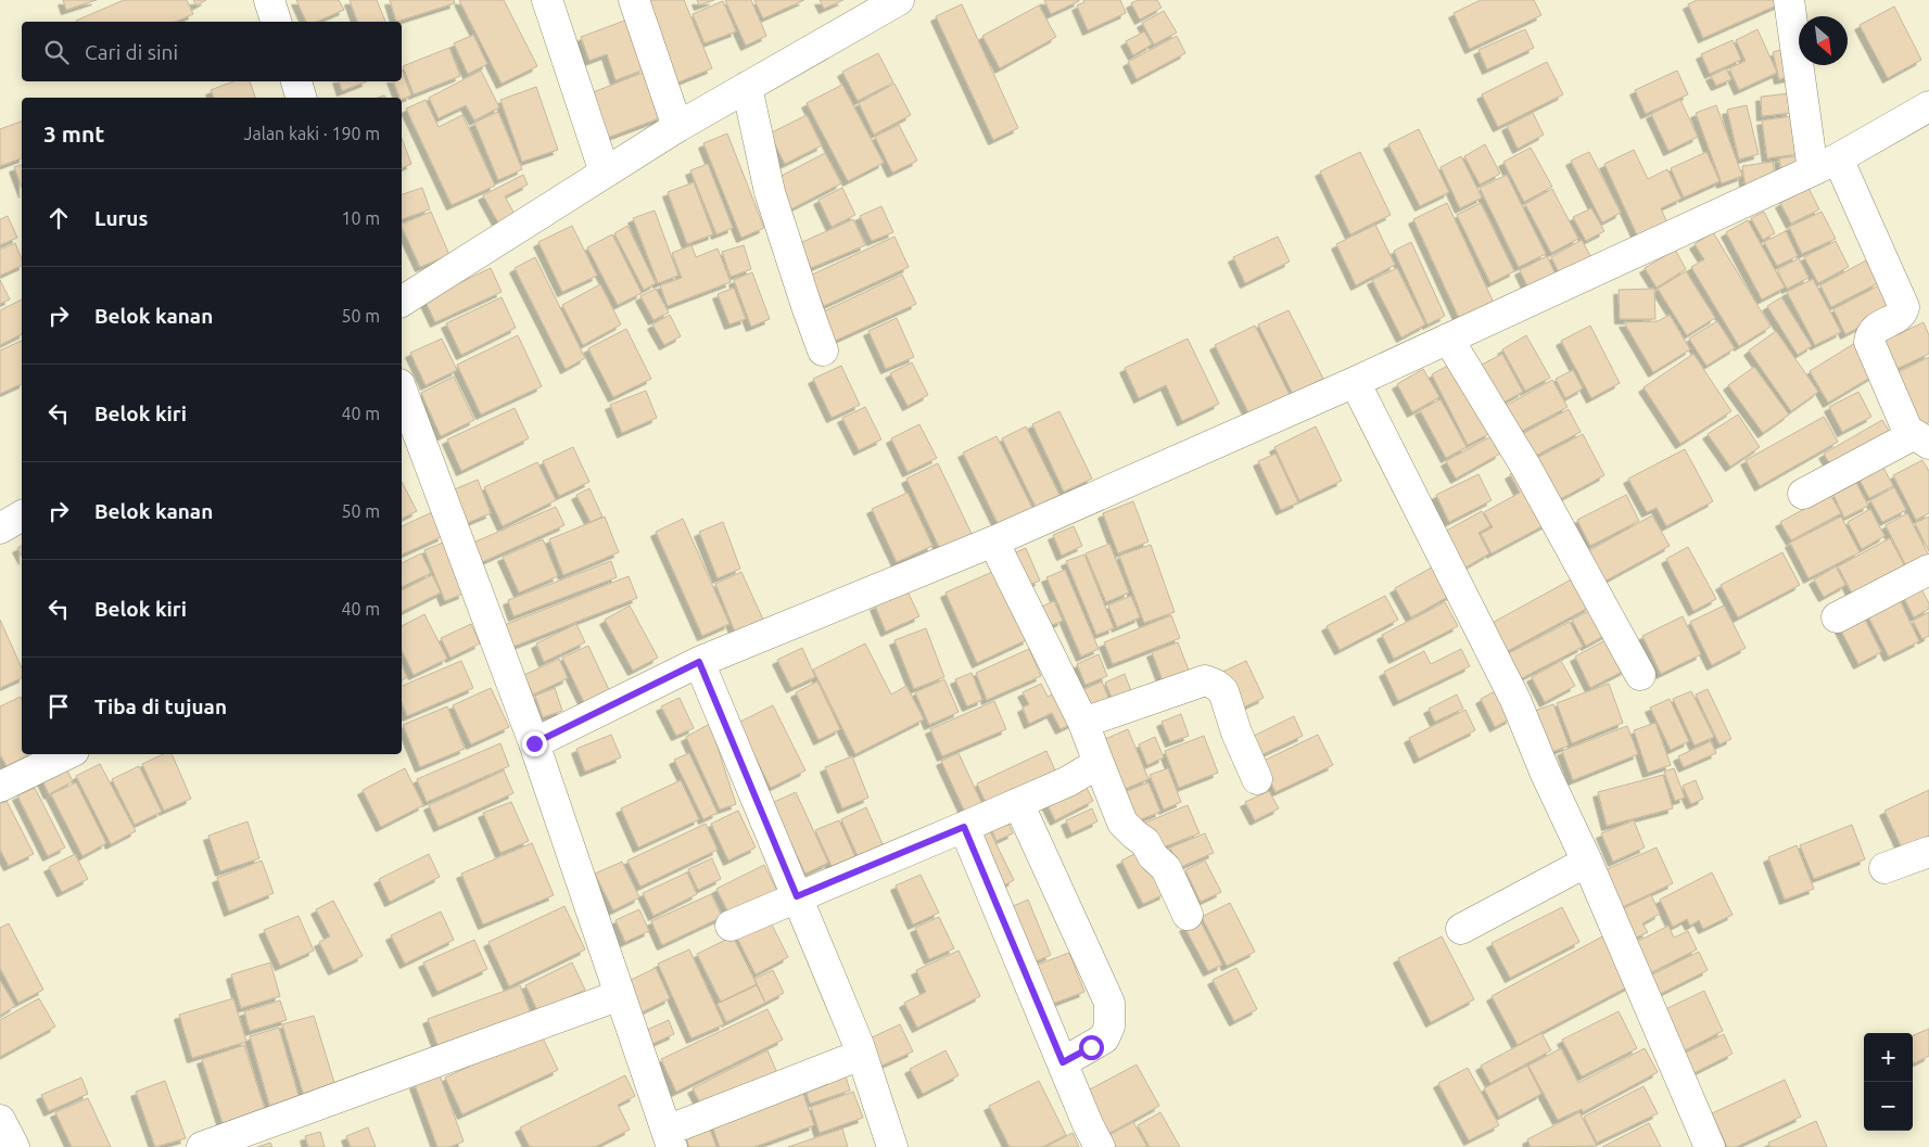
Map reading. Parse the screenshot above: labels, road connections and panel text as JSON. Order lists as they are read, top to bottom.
{
  "north": "bottom right",
  "page": {
    "search": "Cari di sini",
    "heading": ["3 mnt", "Jalan kaki · 190 m"],
    "list": [
      ["Lurus", "10 m"],
      ["Belok kanan", "50 m"],
      ["Belok kiri", "40 m"],
      ["Belok kanan", "50 m"],
      ["Belok kiri", "40 m"],
      "Tiba di tujuan"
    ],
    "map_buttons": ["+", "−"]
  }
}
